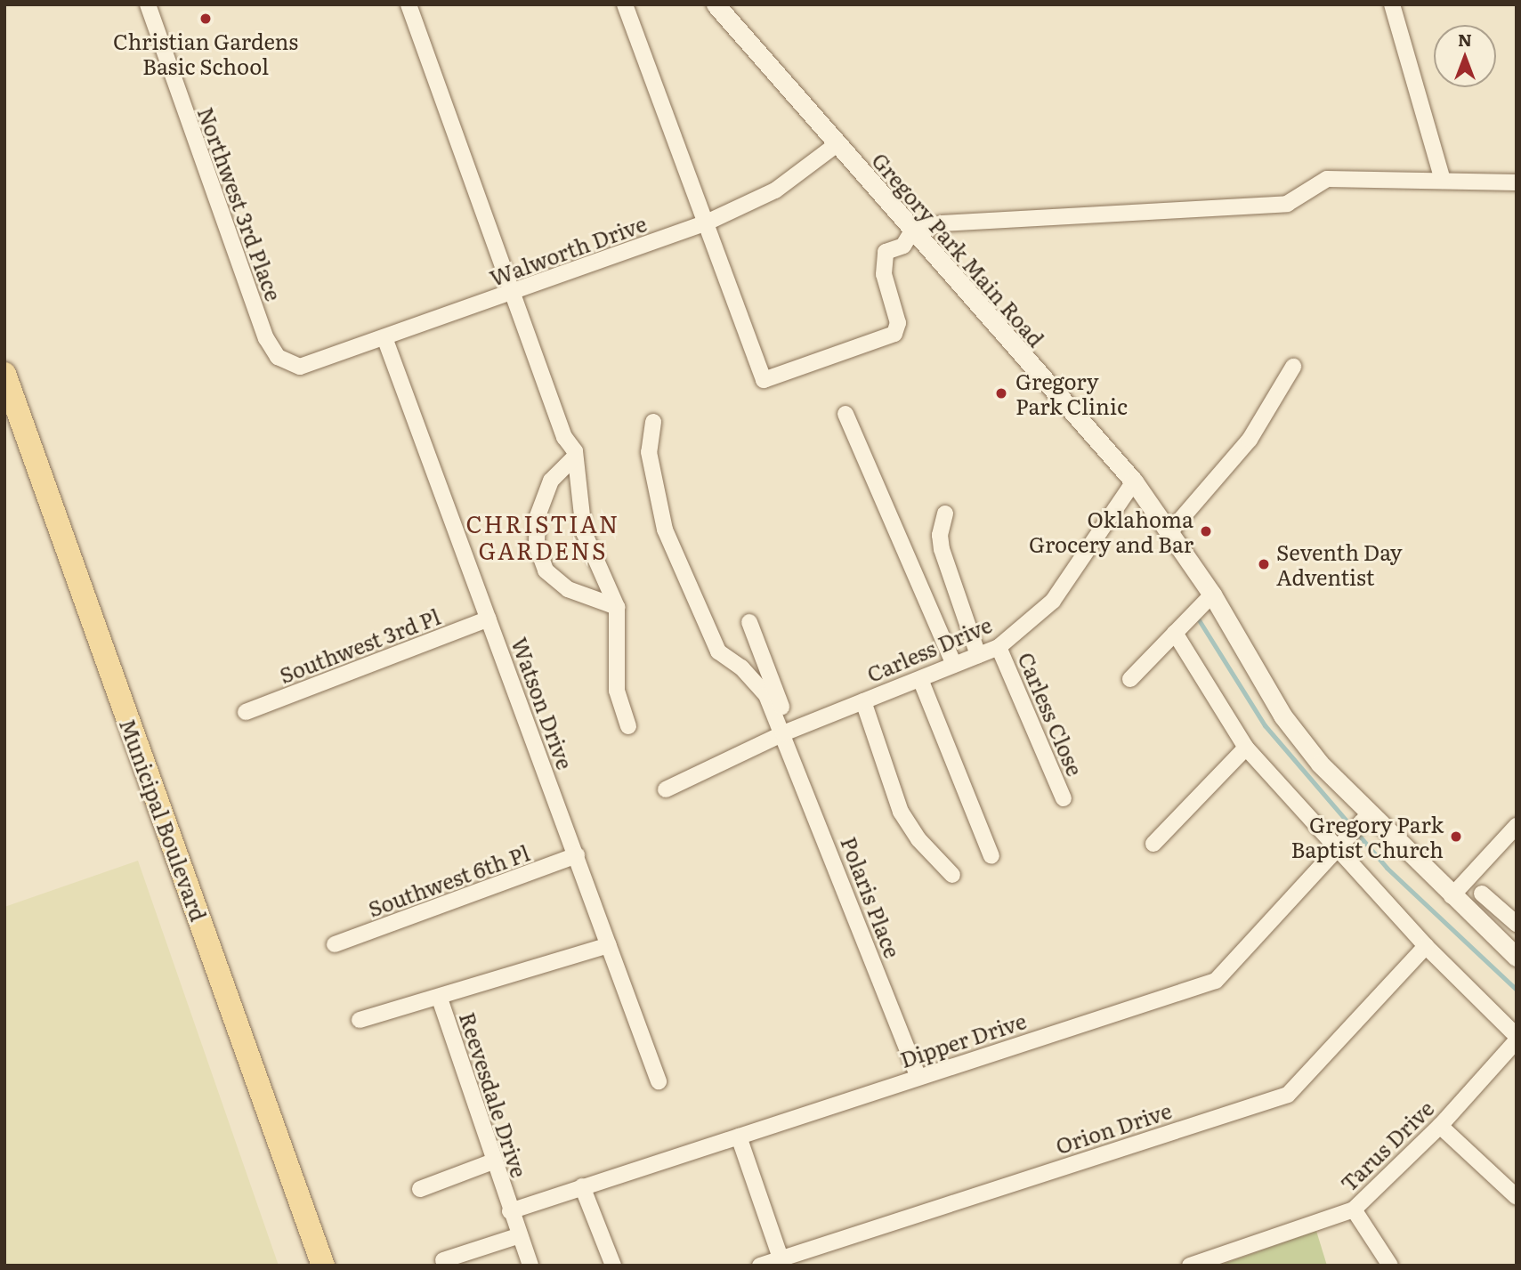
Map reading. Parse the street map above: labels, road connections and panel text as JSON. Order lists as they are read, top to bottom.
{
  "streets": {
    "main road": ["Municipal Boulevard"],
    "street": [
      "Northwest 3rd Place",
      "Gregory Park Main Road",
      "Walworth Drive",
      "Southwest 3rd Pl",
      "Carless Drive",
      "Watson Drive",
      "Carless Close",
      "Southwest 6th Pl",
      "Polaris Place",
      "Dipper Drive",
      "Reevesdale Drive",
      "Orion Drive",
      "Tarus Drive"
    ]
  },
  "crossings": [
    ["Northwest 3rd Place", "Walworth Drive"],
    ["Gregory Park Main Road", "Walworth Drive"],
    ["Gregory Park Main Road", "Carless Drive"],
    ["Gregory Park Main Road", "Dipper Drive"],
    ["Walworth Drive", "Watson Drive"],
    ["Southwest 3rd Pl", "Watson Drive"],
    ["Carless Drive", "Carless Close"],
    ["Carless Drive", "Polaris Place"],
    ["Watson Drive", "Southwest 6th Pl"],
    ["Watson Drive", "Reevesdale Drive"],
    ["Polaris Place", "Dipper Drive"],
    ["Dipper Drive", "Reevesdale Drive"]
  ],
  "districts": ["CHRISTIAN GARDENS"],
  "places": [
    "Christian Gardens Basic School",
    "Gregory Park Clinic",
    "Oklahoma Grocery and Bar",
    "Seventh Day Adventist",
    "Gregory Park Baptist Church"
  ],
  "north": "top"
}
